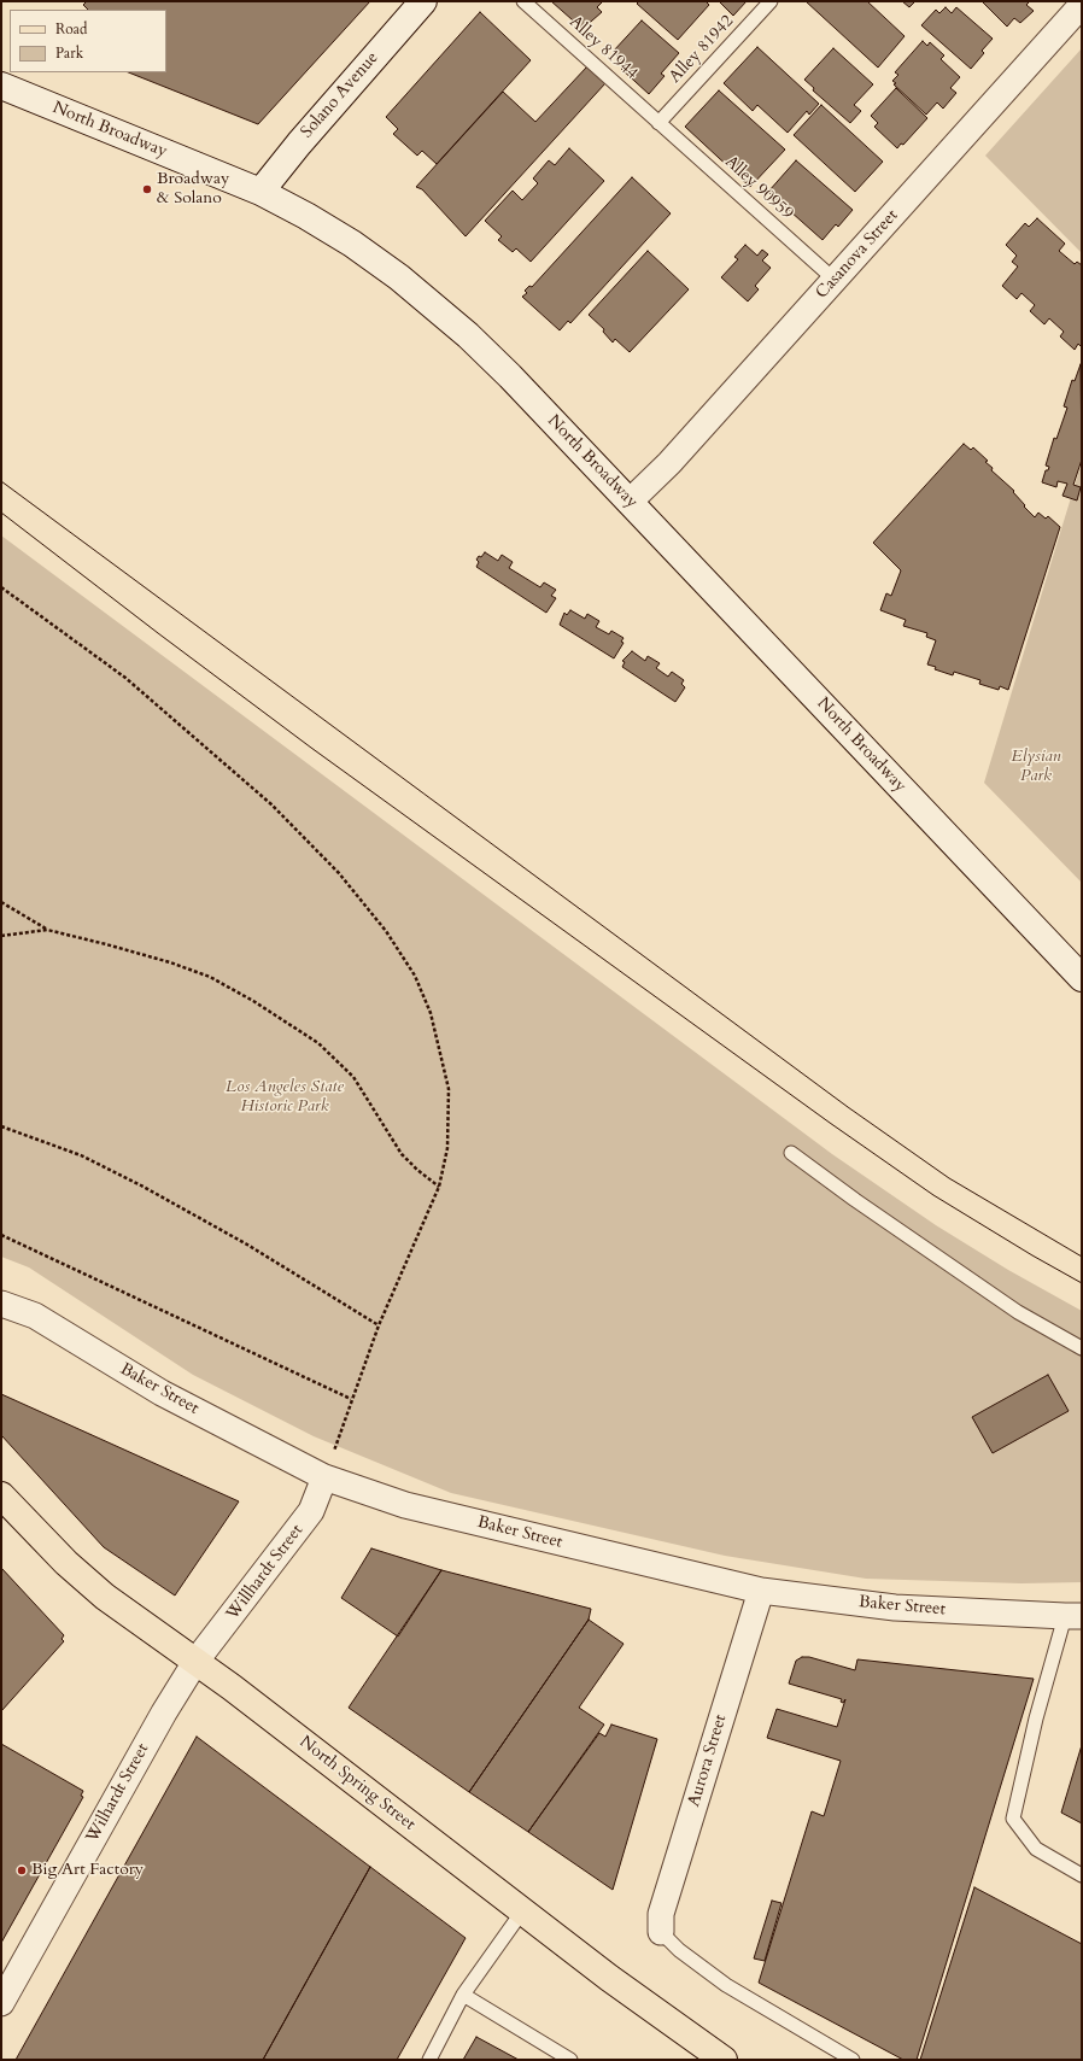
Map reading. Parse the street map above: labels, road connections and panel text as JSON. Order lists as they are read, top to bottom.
{
  "streets": {
    "main road": ["Solano Avenue", "North Broadway", "North Spring Street"],
    "street": [
      "Casanova Street",
      "Baker Street",
      "Willhardt Street",
      "Aurora Street",
      "Wilhardt Street"
    ],
    "lane": ["Alley 81944", "Alley 81942", "Alley 90959"]
  },
  "crossings": [
    ["Alley 81944", "Alley 81942"],
    ["Alley 81944", "Alley 90959"],
    ["Alley 81942", "Alley 90959"],
    ["Solano Avenue", "North Broadway"],
    ["North Broadway", "Casanova Street"],
    ["Alley 90959", "Casanova Street"],
    ["Baker Street", "Willhardt Street"],
    ["Baker Street", "Aurora Street"],
    ["Willhardt Street", "North Spring Street"],
    ["Willhardt Street", "Wilhardt Street"],
    ["North Spring Street", "Wilhardt Street"]
  ],
  "parks": ["Elysian Park", "Los Angeles State Historic Park"],
  "places": ["Broadway & Solano", "Big Art Factory"],
  "legend": ["Road", "Park"]
}
